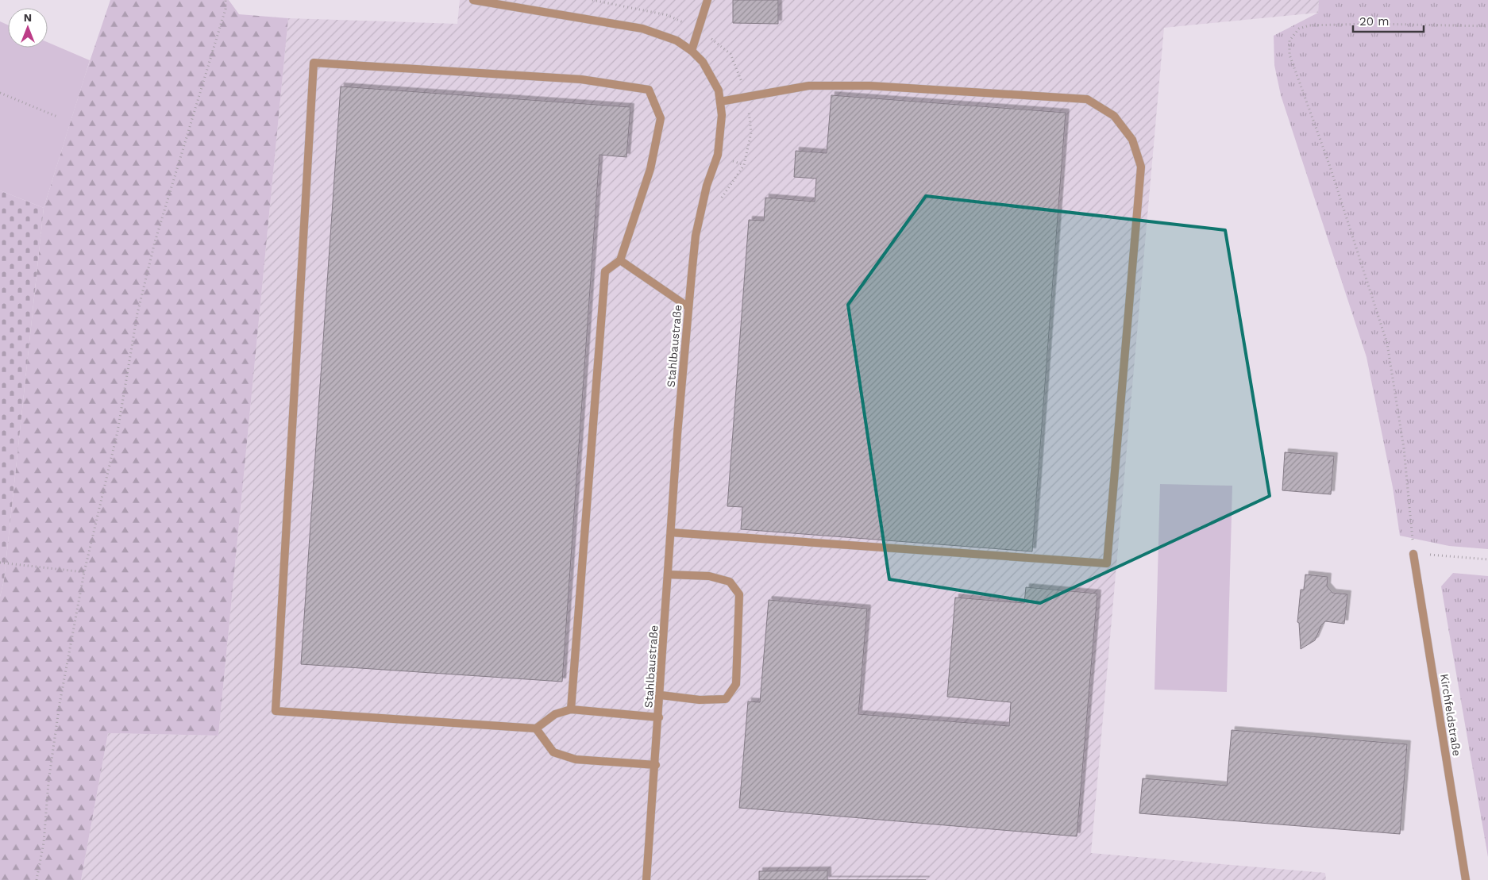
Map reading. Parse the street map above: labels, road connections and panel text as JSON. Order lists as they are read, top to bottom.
{
  "streets": {
    "street": ["Stahlbaustraße", "Kirchfeldstraße"]
  },
  "scale_bar": "20 m",
  "north": "top"
}
